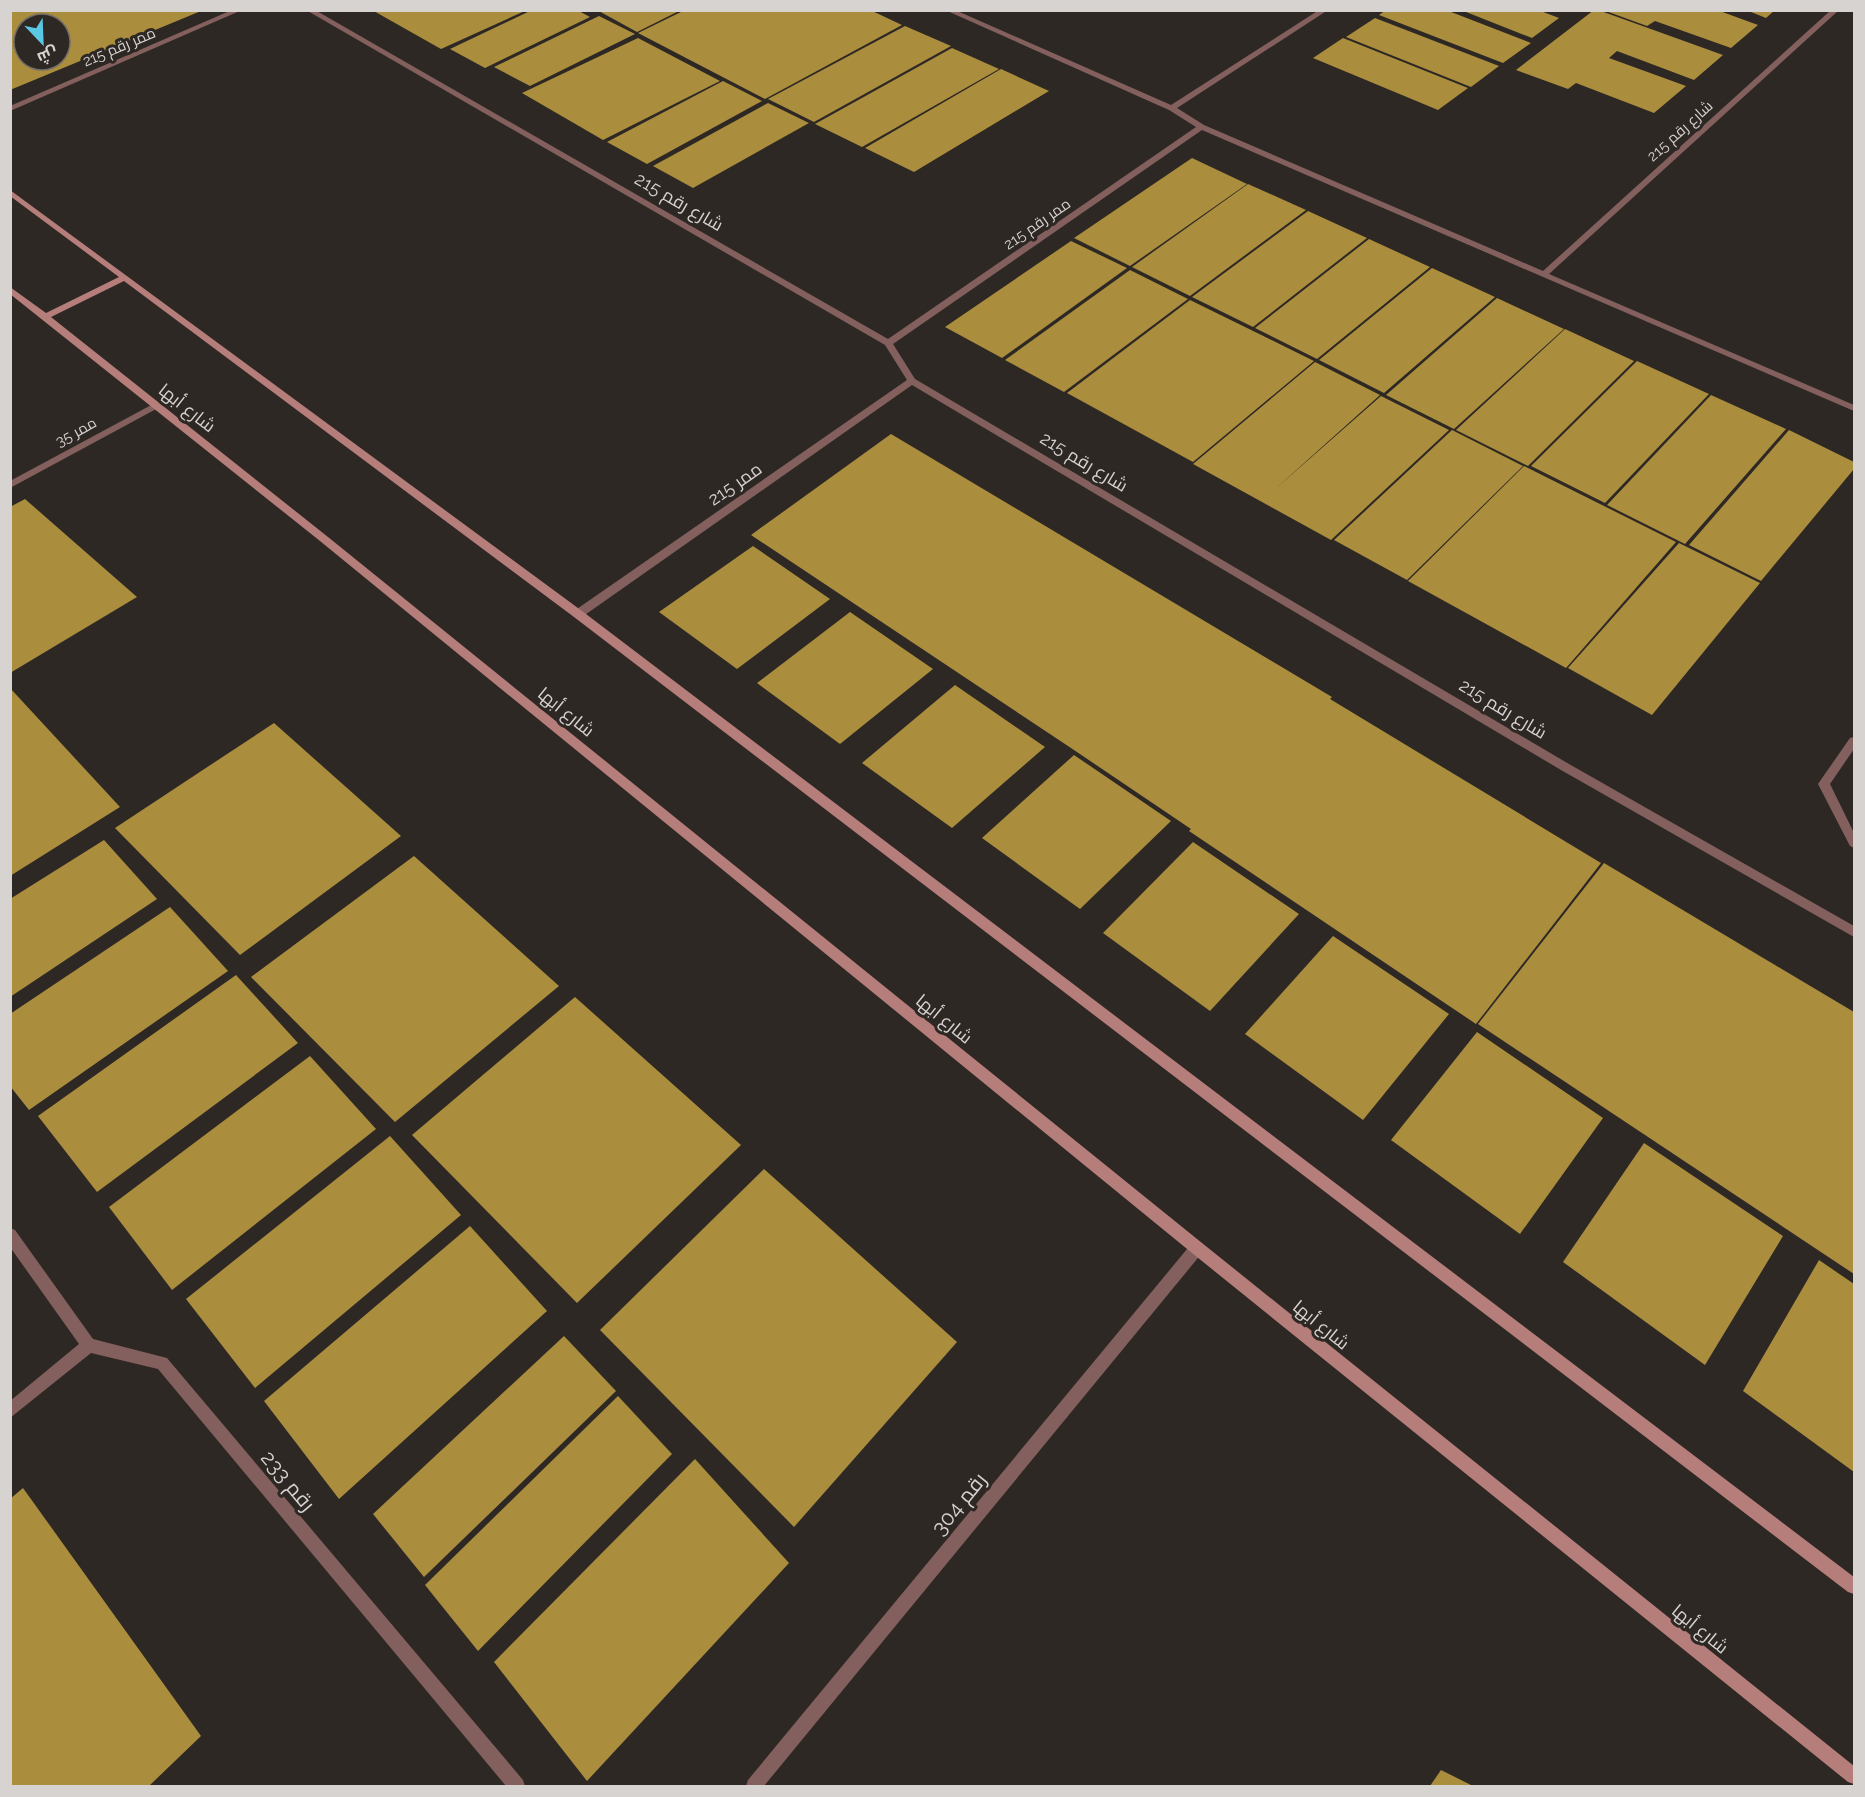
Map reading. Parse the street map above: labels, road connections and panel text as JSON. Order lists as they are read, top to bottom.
{
  "streets": {
    "street": [
      "ممر رقم 215",
      "شارع رقم 215",
      "شارع أبها",
      "ممر 35",
      "ممر 215",
      "رقم 233",
      "رقم 304"
    ]
  },
  "crossings": [
    ["ممر رقم 215", "شارع رقم 215"],
    ["شارع رقم 215", "ممر 215"],
    ["شارع أبها", "ممر 35"],
    ["شارع أبها", "رقم 304"]
  ],
  "north": "bottom right"
}
